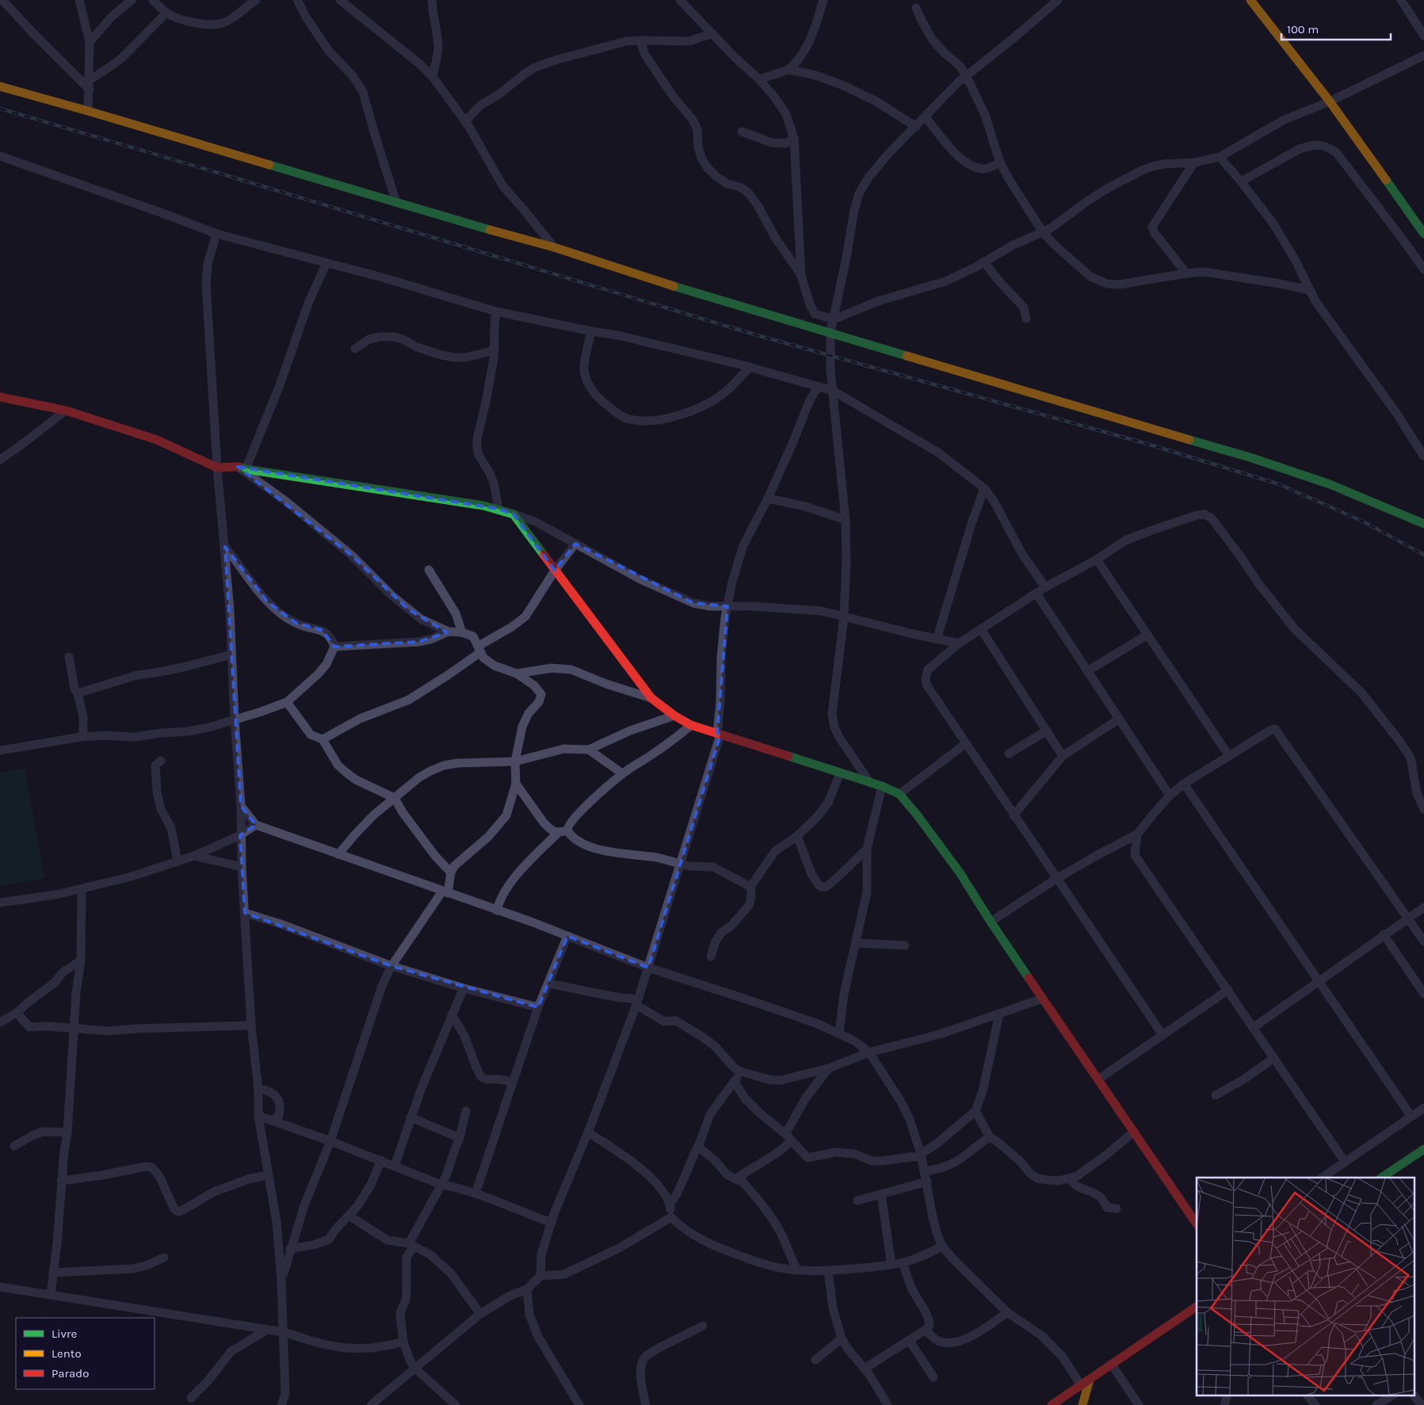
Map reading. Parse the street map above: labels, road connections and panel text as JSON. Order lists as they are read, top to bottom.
{
  "legend": ["Livre", "Lento", "Parado"],
  "scale_bar": "100 m"
}
